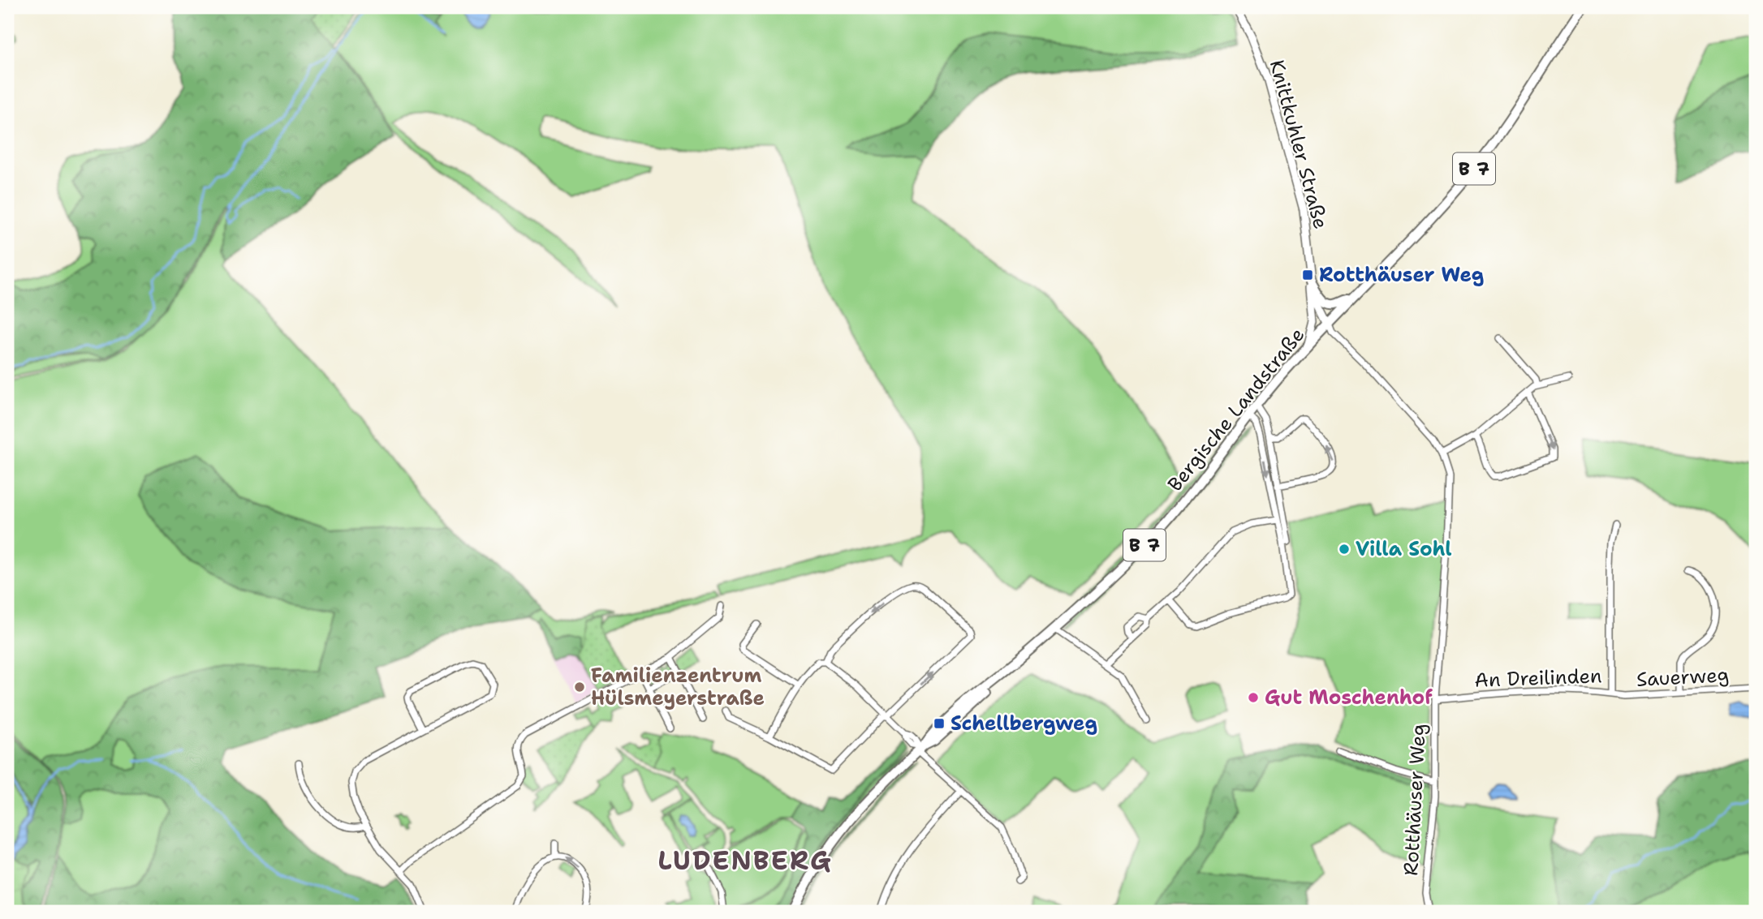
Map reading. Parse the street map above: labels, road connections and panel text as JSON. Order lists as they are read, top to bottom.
{
  "streets": {
    "main road": ["B 7", "Bergische Landstraße"],
    "street": [
      "Knittkuhler Straße",
      "Sauerweg",
      "An Dreilinden",
      "Rotthäuser Weg"
    ]
  },
  "crossings": [
    ["Knittkuhler Straße", "Bergische Landstraße"],
    ["Knittkuhler Straße", "Rotthäuser Weg"],
    ["Bergische Landstraße", "Rotthäuser Weg"],
    ["Sauerweg", "An Dreilinden"],
    ["An Dreilinden", "Rotthäuser Weg"]
  ],
  "districts": ["LUDENBERG"],
  "places": {
    "transit": ["Rotthäuser Weg", "Schellbergweg"],
    "other": ["Villa Sohl", "Familienzentrum Hülsmeyerstraße", "Gut Moschenhof"]
  }
}
